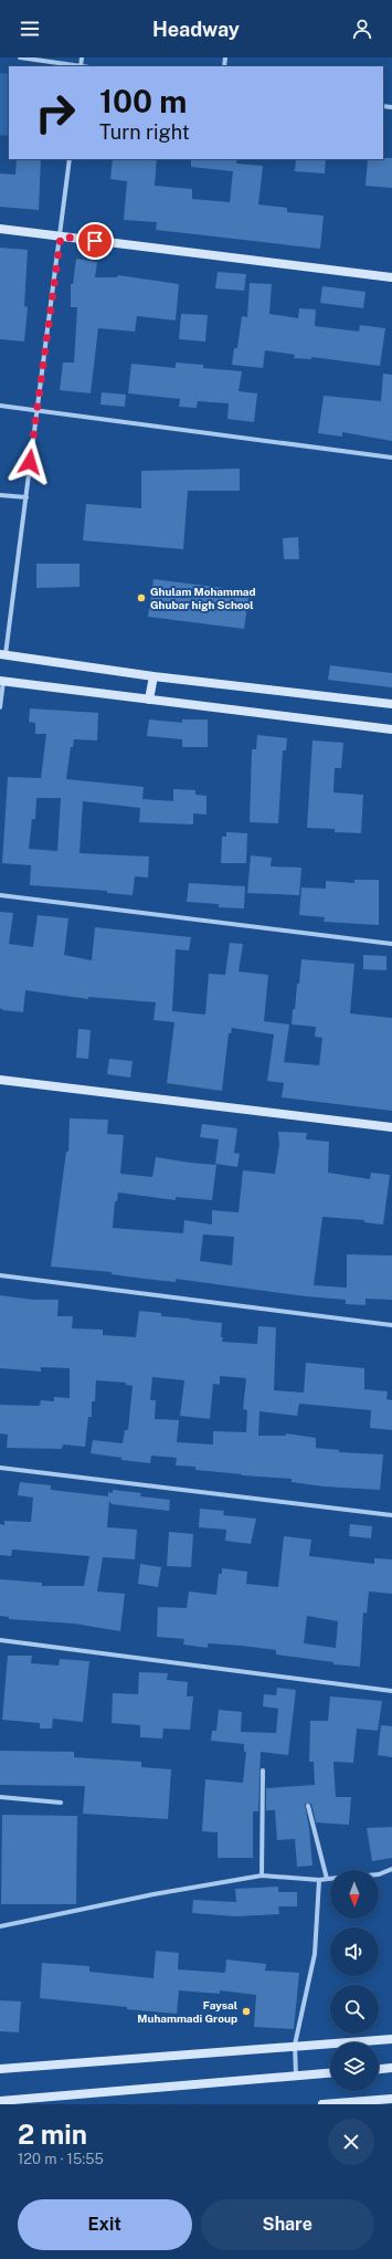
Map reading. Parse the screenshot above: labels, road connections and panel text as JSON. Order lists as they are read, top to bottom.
{
  "places": ["Ghulam Mohammad Ghubar high School", "Faysal Muhammadi Group"],
  "north": "bottom",
  "page": {
    "header": "Headway",
    "turn": ["100 m", "Turn right"],
    "heading": ["2 min", "120 m · 15:55"],
    "buttons": ["Exit", "Share"]
  }
}
